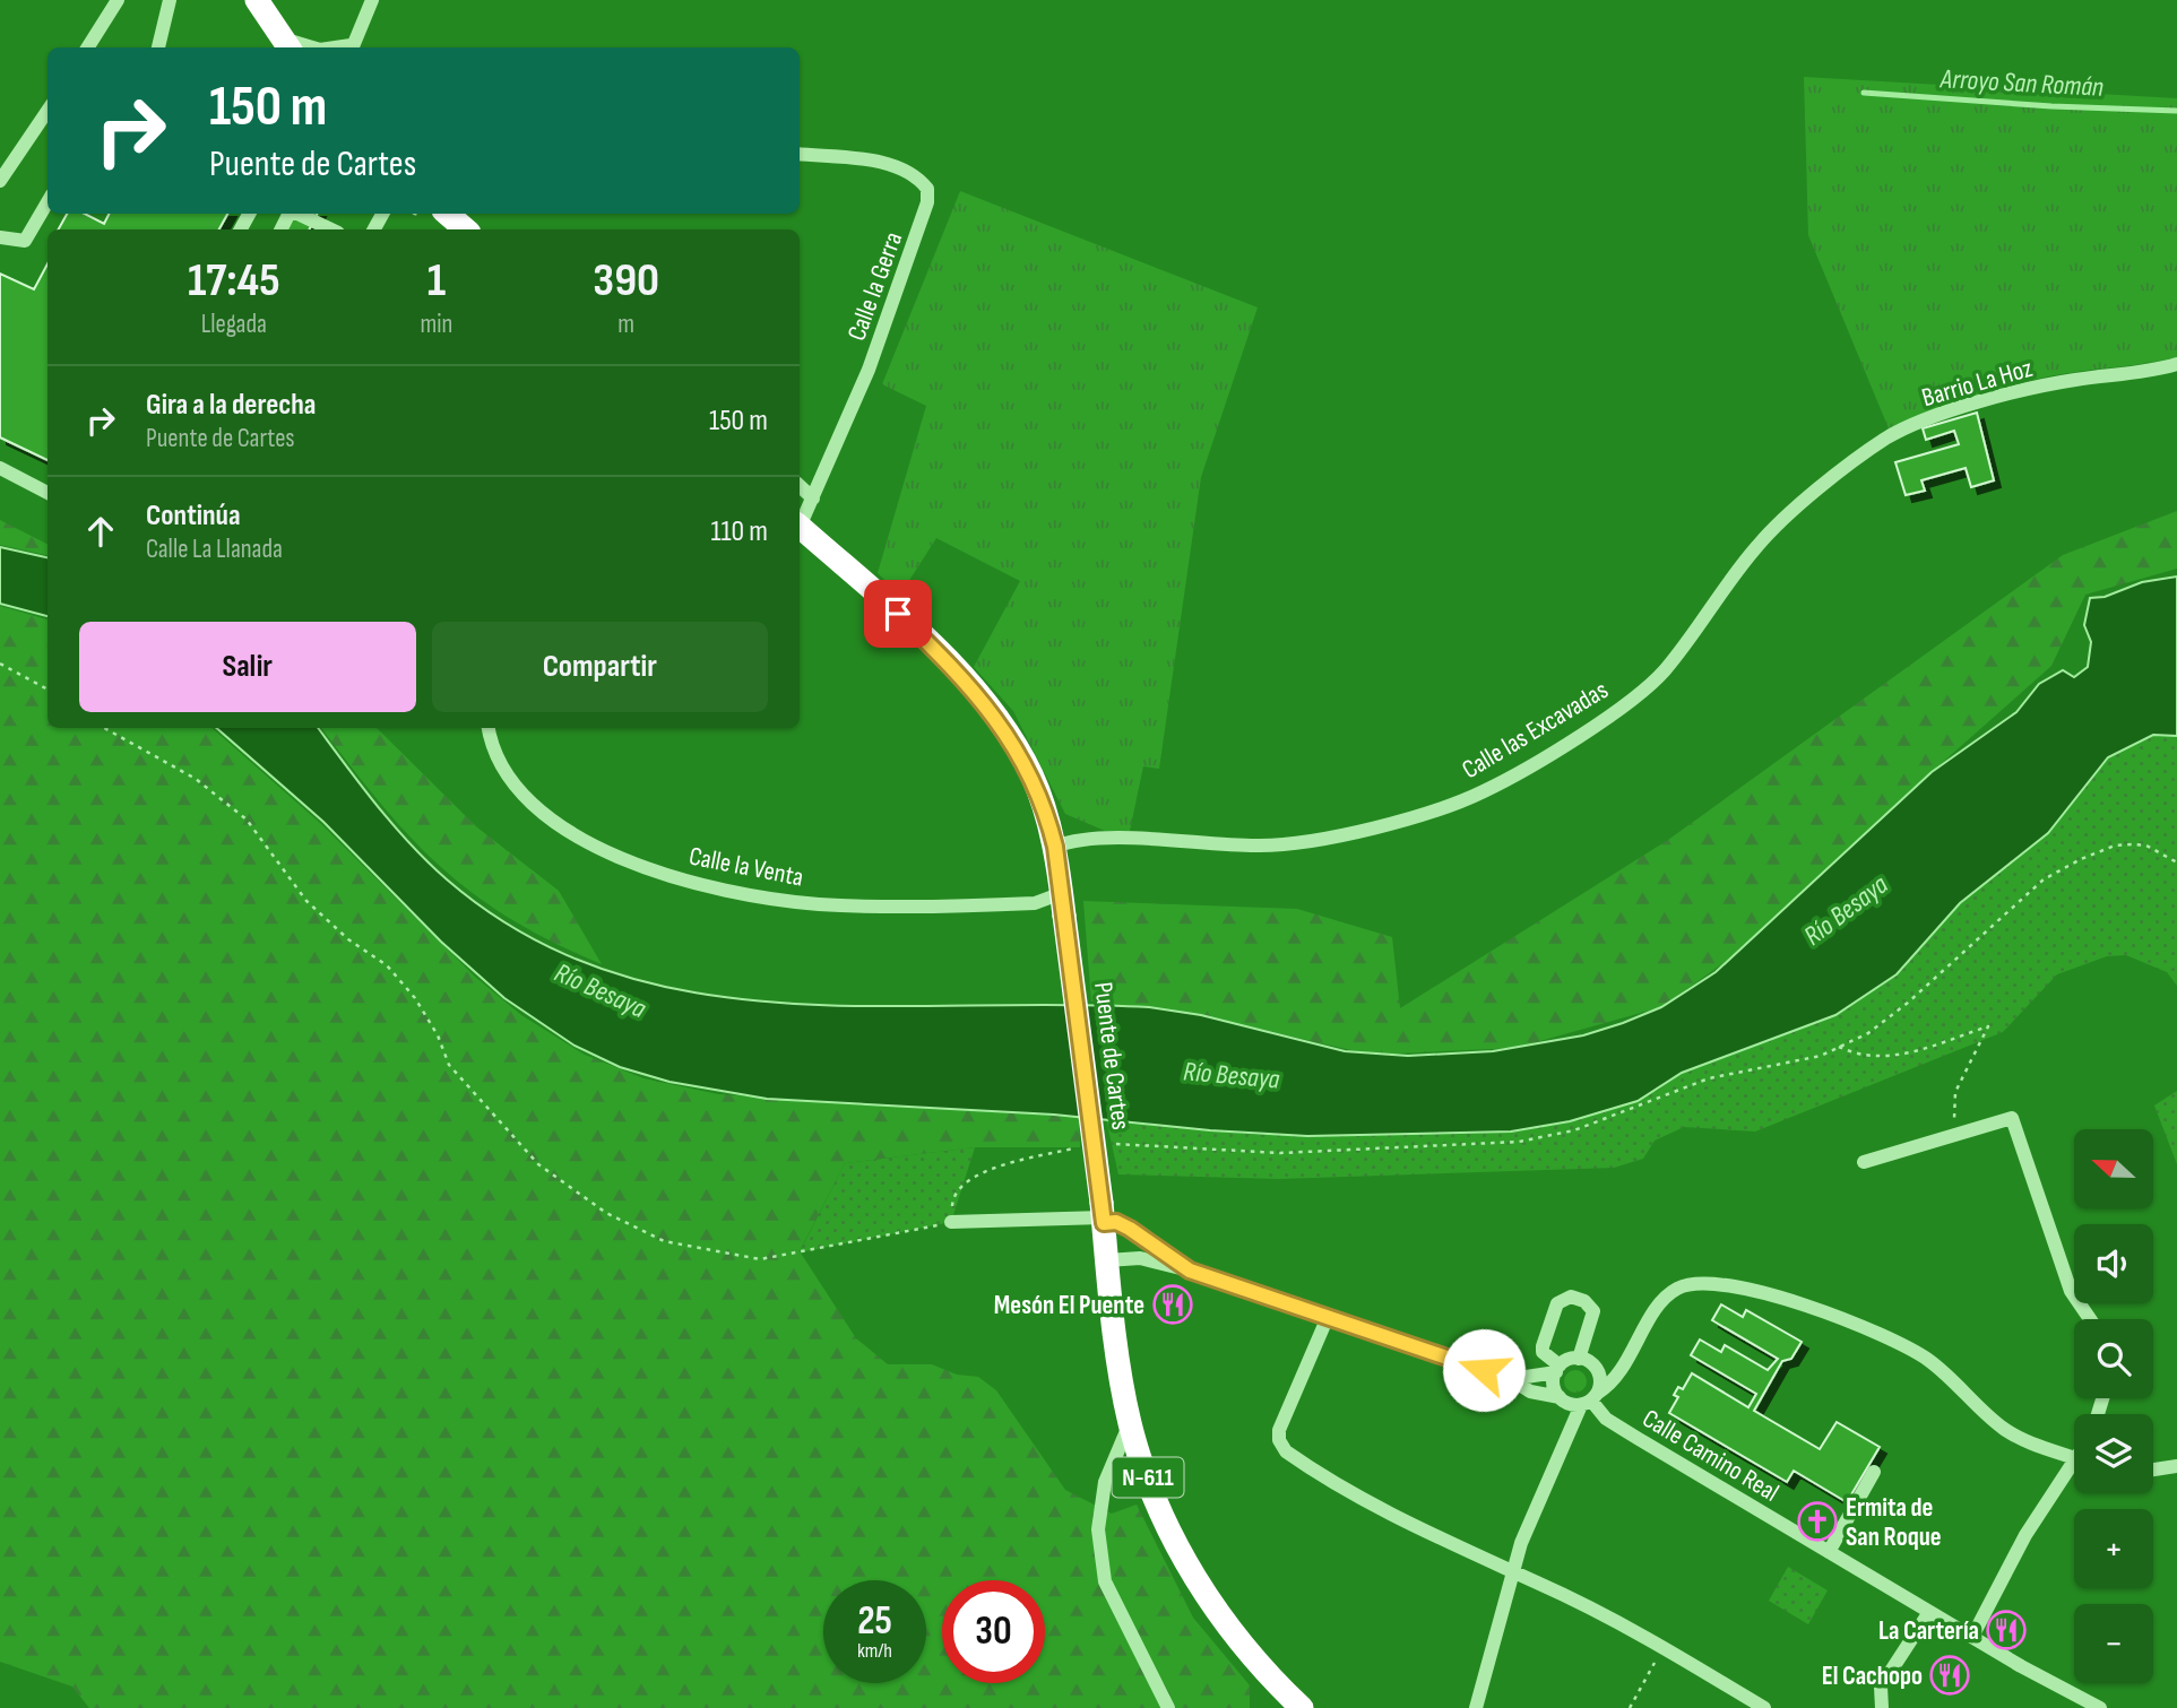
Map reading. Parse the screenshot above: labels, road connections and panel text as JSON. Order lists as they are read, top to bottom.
{
  "streets": {
    "highway": ["Puente de Cartes", "N-611"],
    "street": [
      "Calle la Gerra",
      "Barrio La Hoz",
      "Calle las Excavadas",
      "Calle la Venta",
      "Calle Camino Real"
    ]
  },
  "crossings": [
    ["Barrio La Hoz", "Calle las Excavadas"],
    ["Calle las Excavadas", "N-611"],
    ["Calle la Venta", "Puente de Cartes"],
    ["Calle la Venta", "N-611"],
    ["Puente de Cartes", "N-611"]
  ],
  "water": ["Arroyo San Román", "Río Besaya"],
  "places": {
    "restaurant": ["Mesón El Puente", "La Cartería", "El Cachopo"],
    "church": ["Ermita de San Roque"]
  },
  "north": "left",
  "page": {
    "turn": ["150 m", "Puente de Cartes"],
    "eta": [
      "17:45",
      "Llegada",
      "1",
      "min",
      "390",
      "m"
    ],
    "list": [
      {
        "name": "Gira a la derecha",
        "note": "Puente de Cartes",
        "value": "150 m"
      },
      {
        "name": "Continúa",
        "note": "Calle La Llanada",
        "value": "110 m"
      }
    ],
    "buttons": ["Salir", "Compartir"],
    "map_buttons": ["+", "−"],
    "speed": "25 km/h",
    "limit": "30"
  }
}
